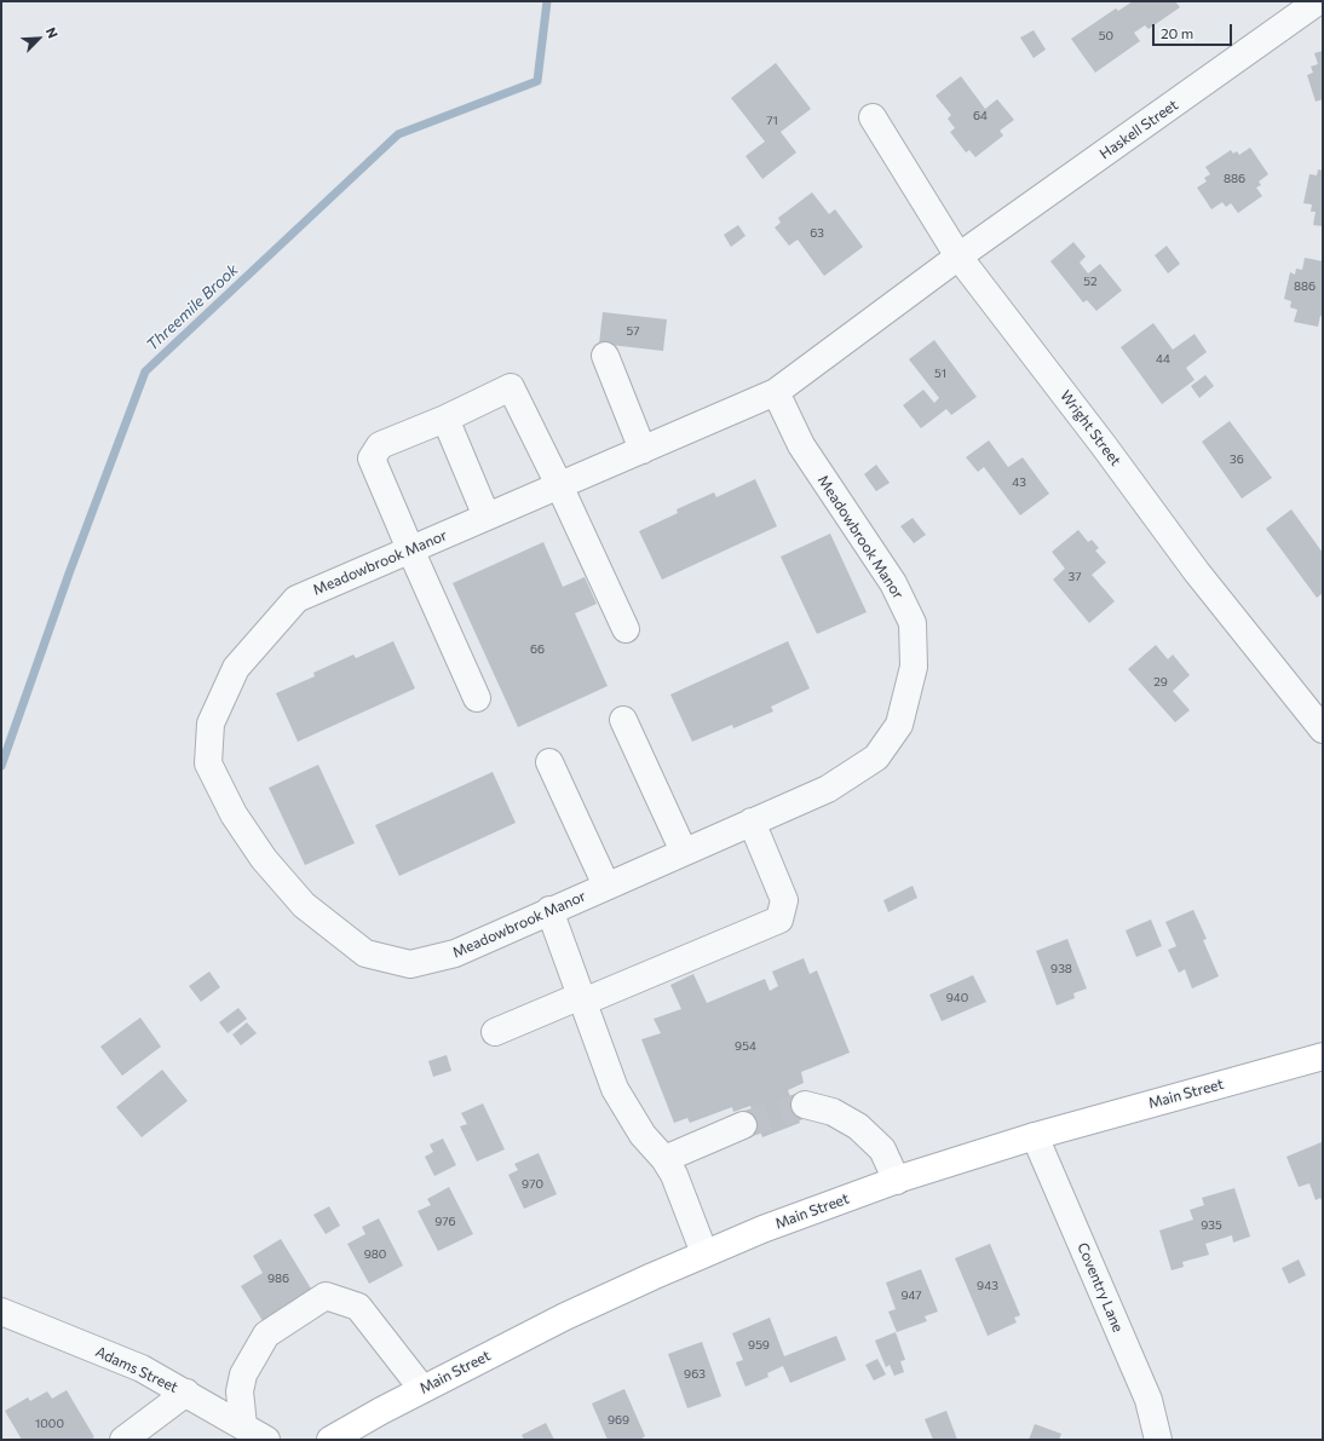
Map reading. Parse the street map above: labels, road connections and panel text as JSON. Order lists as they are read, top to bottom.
{
  "streets": {
    "main road": ["Main Street"],
    "street": [
      "Haskell Street",
      "Wright Street",
      "Meadowbrook Manor",
      "Coventry Lane",
      "Adams Street"
    ]
  },
  "crossings": [
    ["Haskell Street", "Wright Street"],
    ["Haskell Street", "Meadowbrook Manor"],
    ["Wright Street", "Meadowbrook Manor"],
    ["Main Street", "Coventry Lane"]
  ],
  "water": ["Threemile Brook"],
  "house_numbers": [
    "50",
    "64",
    "71",
    "886",
    "63",
    "52",
    "886",
    "57",
    "44",
    "51",
    "36",
    "43",
    "37",
    "66",
    "29",
    "938",
    "940",
    "954",
    "970",
    "976",
    "935",
    "980",
    "986",
    "943",
    "947",
    "959",
    "963",
    "969",
    "1000"
  ],
  "scale_bar": "20 m",
  "north": "top right"
}
